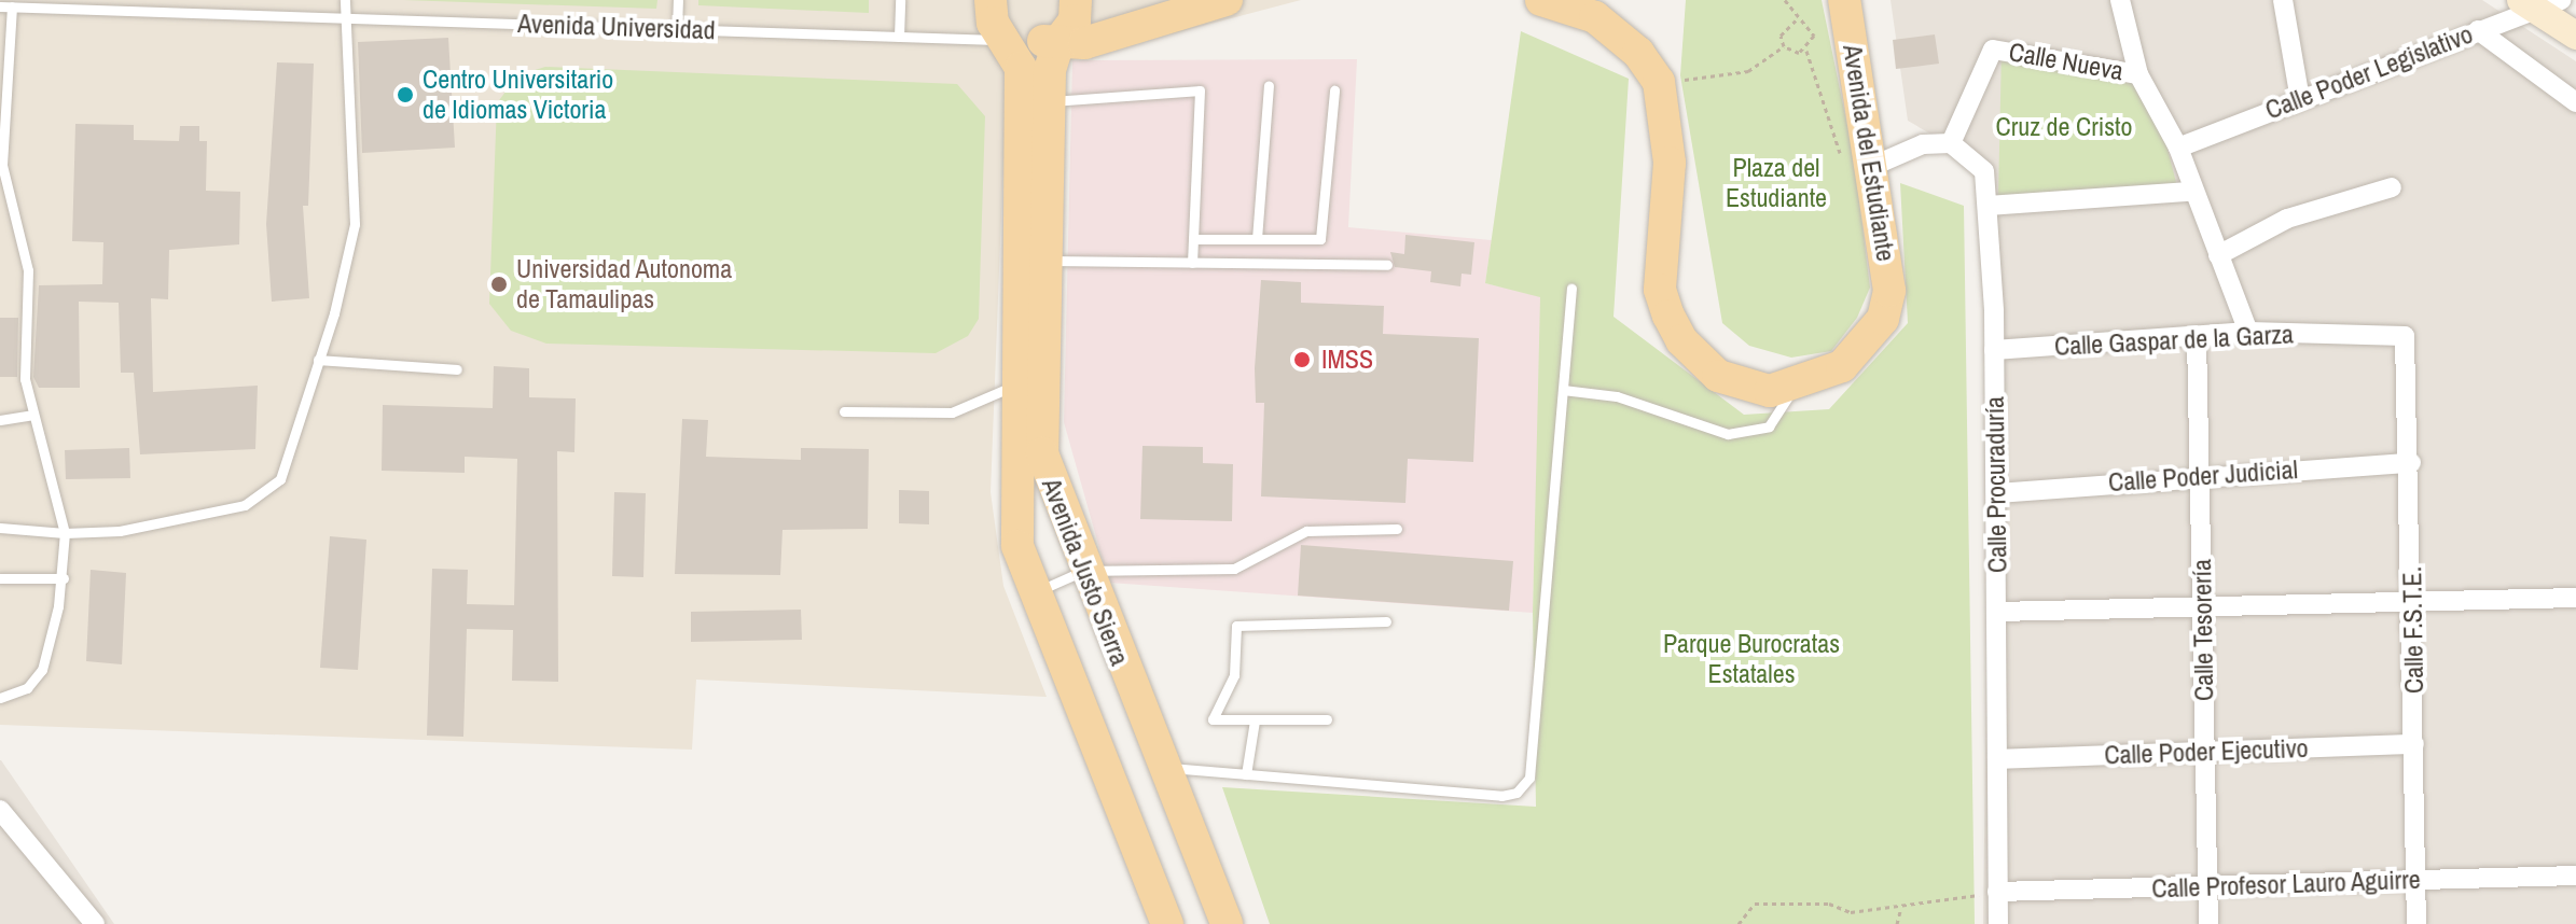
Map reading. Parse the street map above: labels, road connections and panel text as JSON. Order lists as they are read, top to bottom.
{
  "streets": {
    "main road": ["Avenida Universidad", "Avenida del Estudiante", "Avenida Justo Sierra"],
    "street": [
      "Calle Nueva",
      "Calle Poder Legislativo",
      "Calle Gaspar de la Garza",
      "Calle Poder Judicial",
      "Calle Procuraduría",
      "Calle Tesorería",
      "Calle F.S.T.E.",
      "Calle Poder Ejecutivo",
      "Calle Profesor Lauro Aguirre"
    ]
  },
  "crossings": [
    ["Avenida Universidad", "Avenida Justo Sierra"],
    ["Calle Nueva", "Calle Procuraduría"],
    ["Calle Gaspar de la Garza", "Calle Procuraduría"],
    ["Calle Gaspar de la Garza", "Calle Tesorería"],
    ["Calle Gaspar de la Garza", "Calle F.S.T.E."],
    ["Calle Poder Judicial", "Calle Procuraduría"],
    ["Calle Poder Judicial", "Calle Tesorería"],
    ["Calle Poder Judicial", "Calle F.S.T.E."],
    ["Calle Procuraduría", "Calle Poder Ejecutivo"],
    ["Calle Procuraduría", "Calle Profesor Lauro Aguirre"],
    ["Calle Tesorería", "Calle Poder Ejecutivo"],
    ["Calle Tesorería", "Calle Profesor Lauro Aguirre"],
    ["Calle F.S.T.E.", "Calle Poder Ejecutivo"],
    ["Calle F.S.T.E.", "Calle Profesor Lauro Aguirre"]
  ],
  "parks": ["Cruz de Cristo", "Plaza del Estudiante", "Parque Burocratas Estatales"],
  "places": ["Centro Universitario de Idiomas Victoria", "Universidad Autonoma de Tamaulipas", "IMSS"]
}
